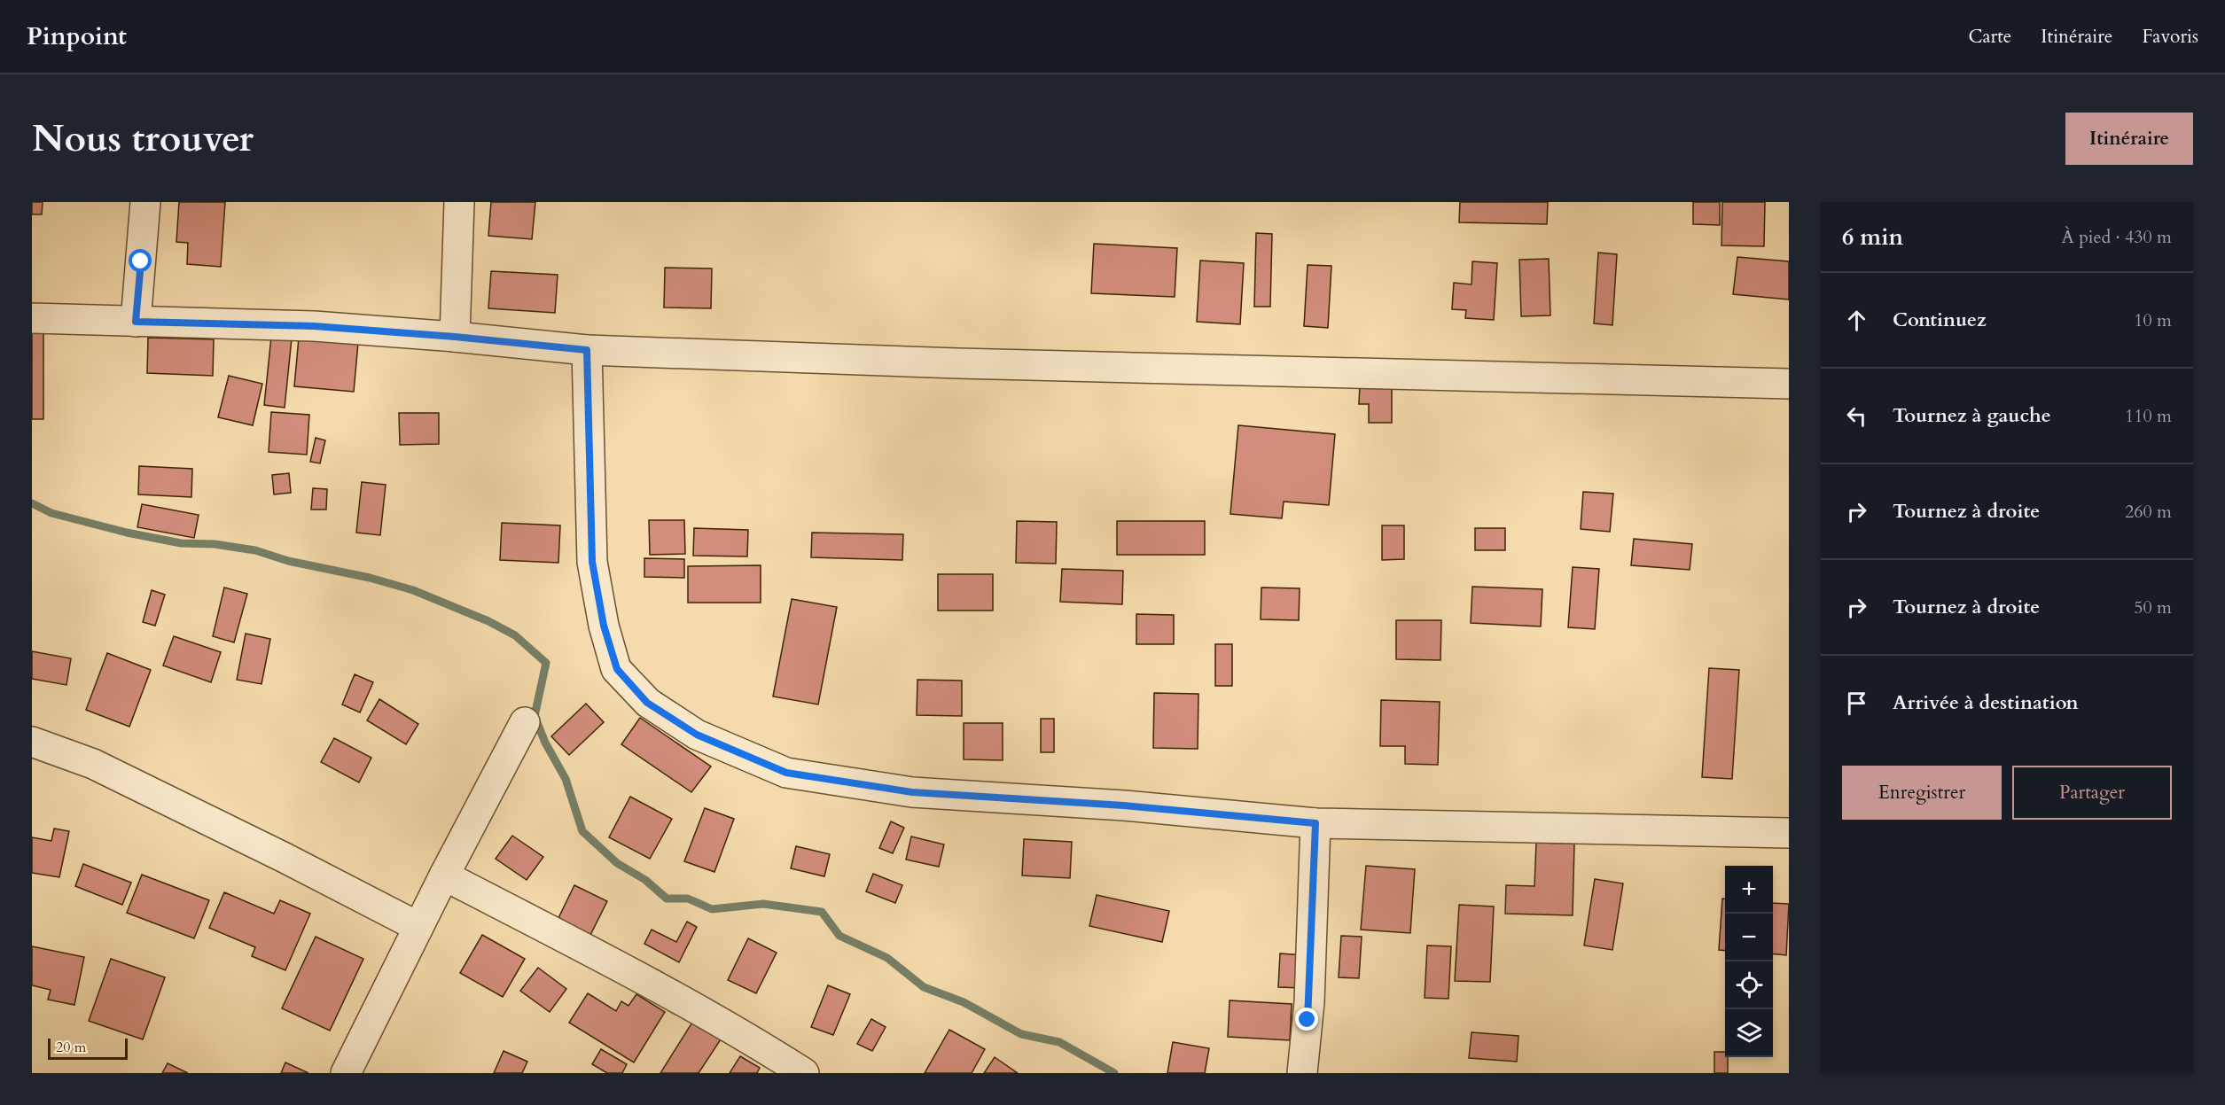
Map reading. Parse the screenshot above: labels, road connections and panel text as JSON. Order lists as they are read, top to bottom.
{
  "scale_bar": "20 m",
  "page": {
    "header": "Pinpoint",
    "nav": ["Carte", "Itinéraire", "Favoris"],
    "buttons": [
      "Itinéraire",
      ["Enregistrer", "Partager"]
    ],
    "title": "Nous trouver",
    "heading": ["6 min", "À pied · 430 m"],
    "list": [
      ["Continuez", "10 m"],
      ["Tournez à gauche", "110 m"],
      ["Tournez à droite", "260 m"],
      ["Tournez à droite", "50 m"],
      "Arrivée à destination"
    ],
    "map_buttons": ["+", "−"],
    "scale": "20 m"
  }
}
